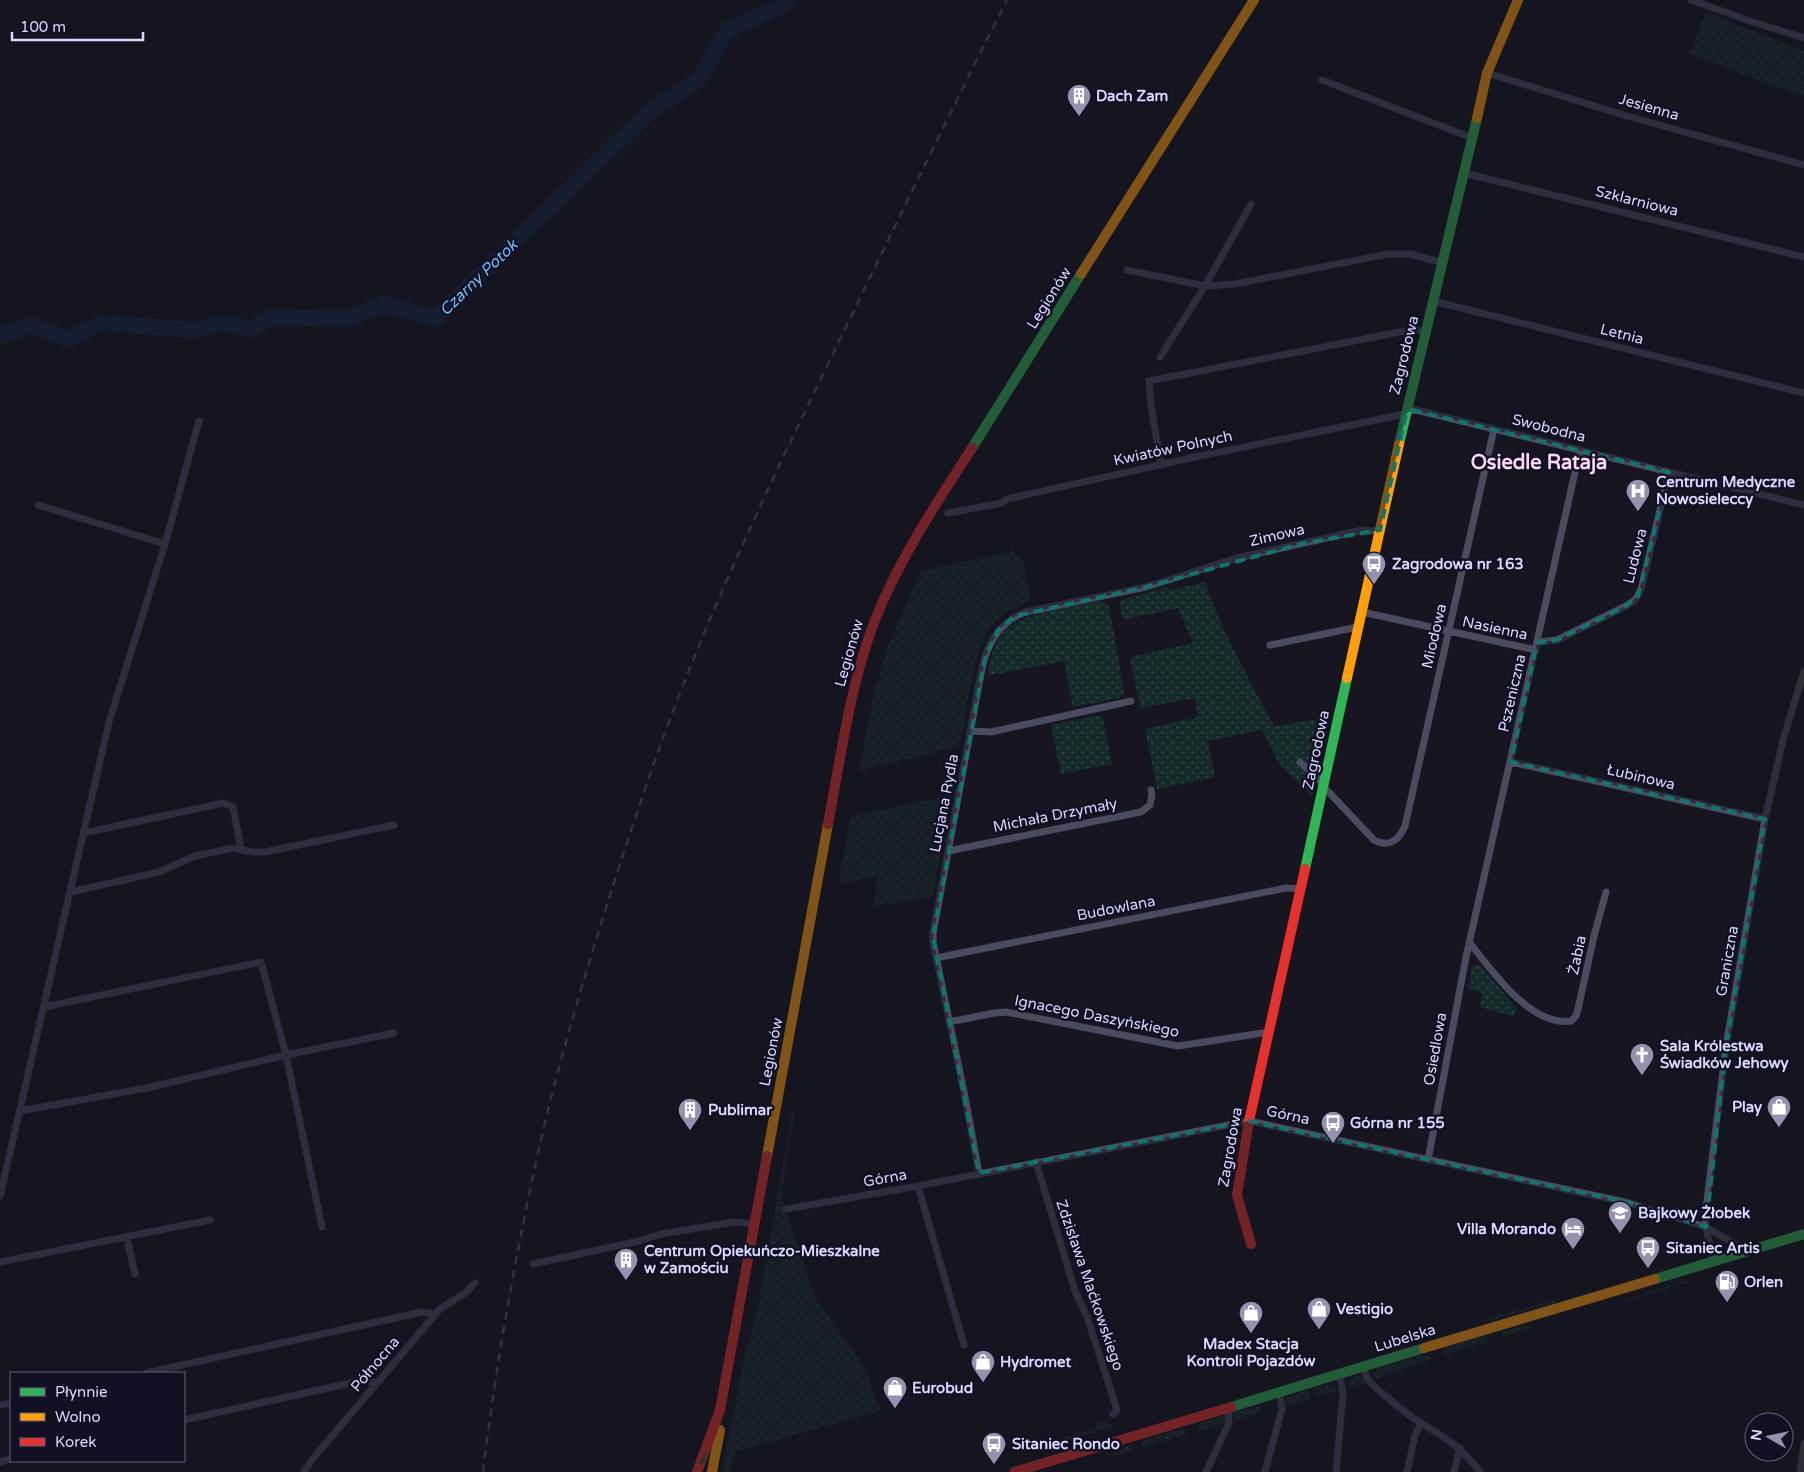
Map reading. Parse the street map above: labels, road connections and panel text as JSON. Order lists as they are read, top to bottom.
{
  "streets": {
    "main road": ["Legionów", "Zagrodowa", "Lubelska"],
    "street": [
      "Jesienna",
      "Szklarniowa",
      "Letnia",
      "Swobodna",
      "Kwiatów Polnych",
      "Zimowa",
      "Ludowa",
      "Nasienna",
      "Miodowa",
      "Pszeniczna",
      "Łubinowa",
      "Lucjana Rydla",
      "Michała Drzymały",
      "Budowlana",
      "Żabia",
      "Graniczna",
      "Ignacego Daszyńskiego",
      "Osiedlowa",
      "Górna",
      "Zdzisława Maćkowskiego",
      "Północna"
    ]
  },
  "crossings": [
    ["Jesienna", "Zagrodowa"],
    ["Szklarniowa", "Zagrodowa"],
    ["Letnia", "Zagrodowa"],
    ["Zagrodowa", "Swobodna"],
    ["Zagrodowa", "Kwiatów Polnych"],
    ["Zagrodowa", "Zimowa"],
    ["Zagrodowa", "Nasienna"],
    ["Zagrodowa", "Miodowa"],
    ["Zagrodowa", "Budowlana"],
    ["Zagrodowa", "Ignacego Daszyńskiego"],
    ["Zagrodowa", "Górna"],
    ["Swobodna", "Kwiatów Polnych"],
    ["Swobodna", "Ludowa"],
    ["Swobodna", "Miodowa"],
    ["Swobodna", "Pszeniczna"],
    ["Zimowa", "Lucjana Rydla"],
    ["Ludowa", "Pszeniczna"],
    ["Nasienna", "Miodowa"],
    ["Nasienna", "Pszeniczna"],
    ["Pszeniczna", "Łubinowa"],
    ["Pszeniczna", "Żabia"],
    ["Pszeniczna", "Osiedlowa"],
    ["Łubinowa", "Graniczna"],
    ["Lucjana Rydla", "Michała Drzymały"],
    ["Lucjana Rydla", "Budowlana"],
    ["Lucjana Rydla", "Ignacego Daszyńskiego"],
    ["Lucjana Rydla", "Górna"],
    ["Żabia", "Osiedlowa"],
    ["Graniczna", "Górna"],
    ["Graniczna", "Lubelska"],
    ["Osiedlowa", "Górna"],
    ["Górna", "Zdzisława Maćkowskiego"],
    ["Górna", "Lubelska"]
  ],
  "districts": ["Osiedle Rataja"],
  "water": ["Czarny Potok"],
  "places": {
    "building": ["Dach Zam", "Publimar", "Centrum Opiekuńczo-Mieszkalne w Zamościu"],
    "hospital": ["Centrum Medyczne Nowosieleccy"],
    "bus stop": [
      "Zagrodowa nr 163",
      "Górna nr 155",
      "Sitaniec Artis",
      "Sitaniec Rondo"
    ],
    "church": ["Sala Królestwa Świadków Jehowy"],
    "shop": [
      "Play",
      "Vestigio",
      "Madex Stacja Kontroli Pojazdów",
      "Hydromet",
      "Eurobud"
    ],
    "school or university": ["Bajkowy Żłobek"],
    "hotel": ["Villa Morando"],
    "fuel station": ["Orlen"]
  },
  "legend": ["Płynnie", "Wolno", "Korek"],
  "scale_bar": "100 m",
  "north": "left"
}
